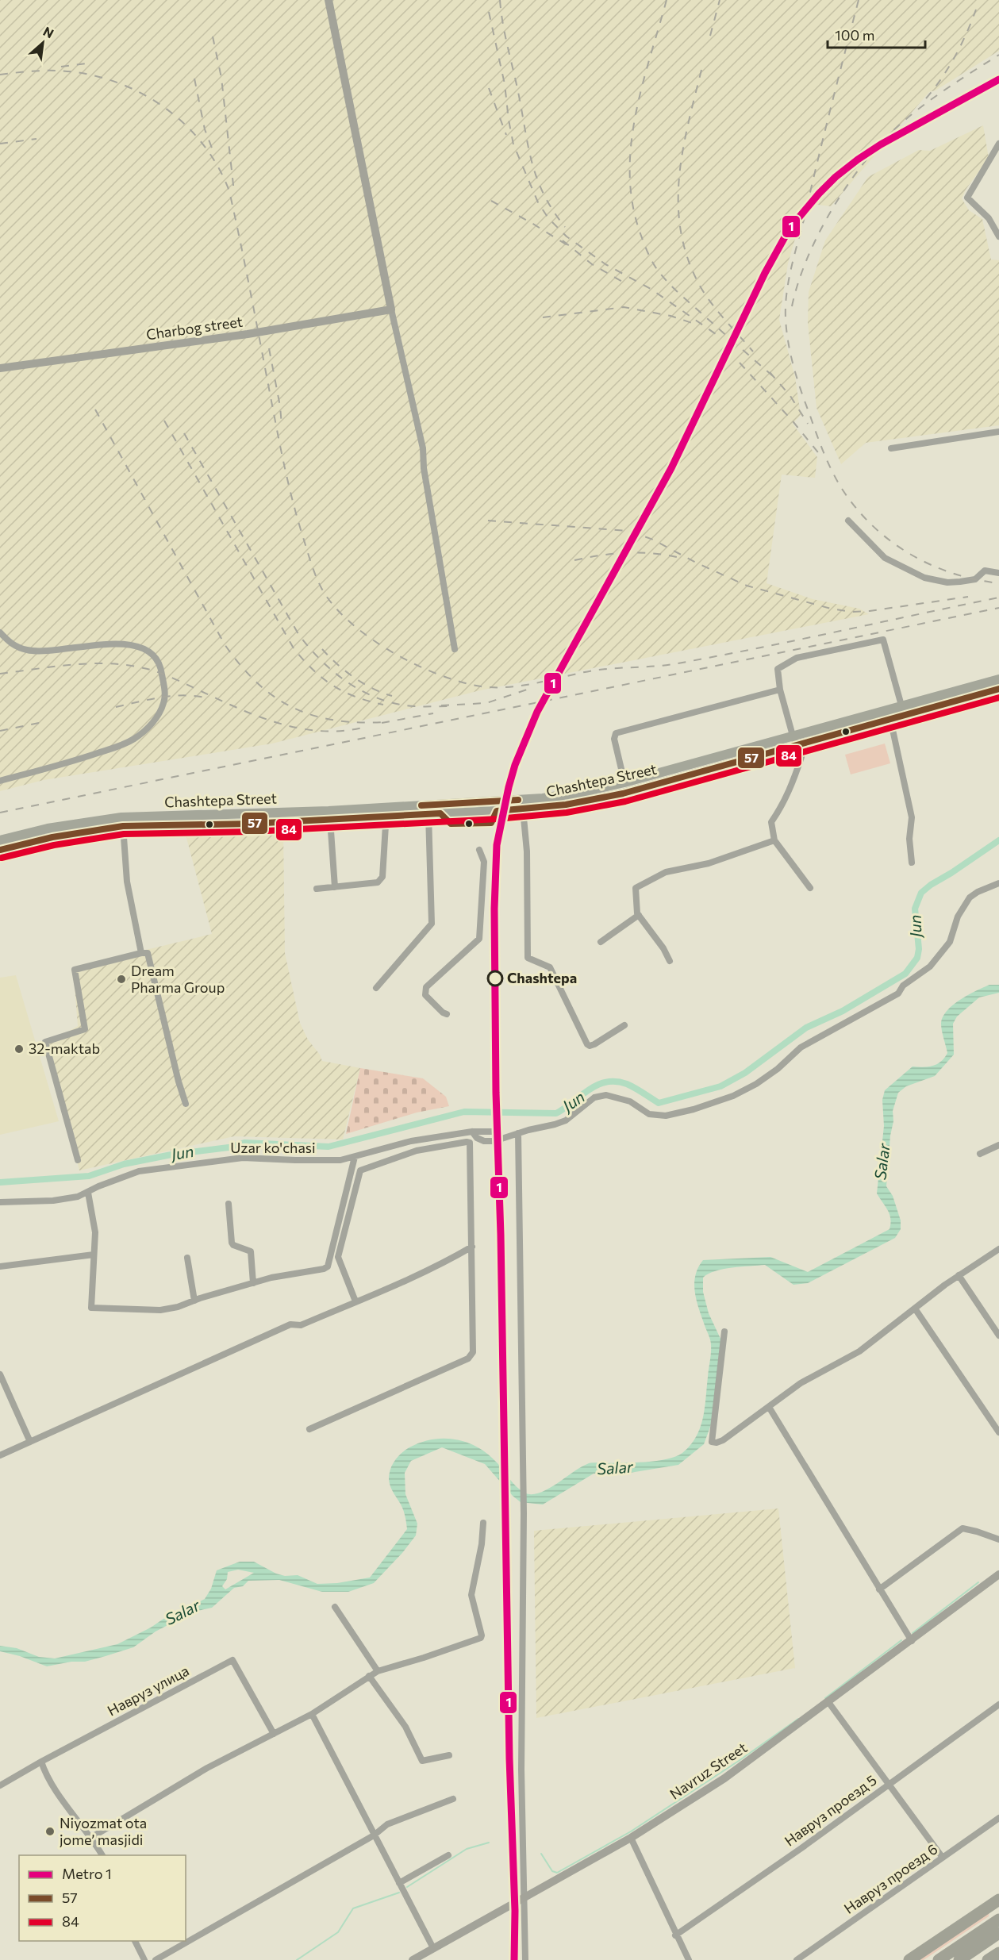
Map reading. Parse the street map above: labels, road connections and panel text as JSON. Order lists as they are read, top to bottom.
{
  "streets": {
    "main road": ["Chashtepa Street"],
    "street": [
      "Charbog street",
      "Uzar ko'chasi",
      "Навруз улица",
      "Navruz Street",
      "Навруз проезд 5",
      "Навруз проезд 6"
    ]
  },
  "water": ["Jun", "Salar"],
  "places": [
    "Chashtepa",
    "Dream Pharma Group",
    "32-maktab",
    "Niyozmat ota jome’ masjidi"
  ],
  "lines": ["metro line 1", "transit line 57", "transit line 84"],
  "legend": ["Metro 1", "57", "84"],
  "scale_bar": "100 m",
  "north": "top right"
}
